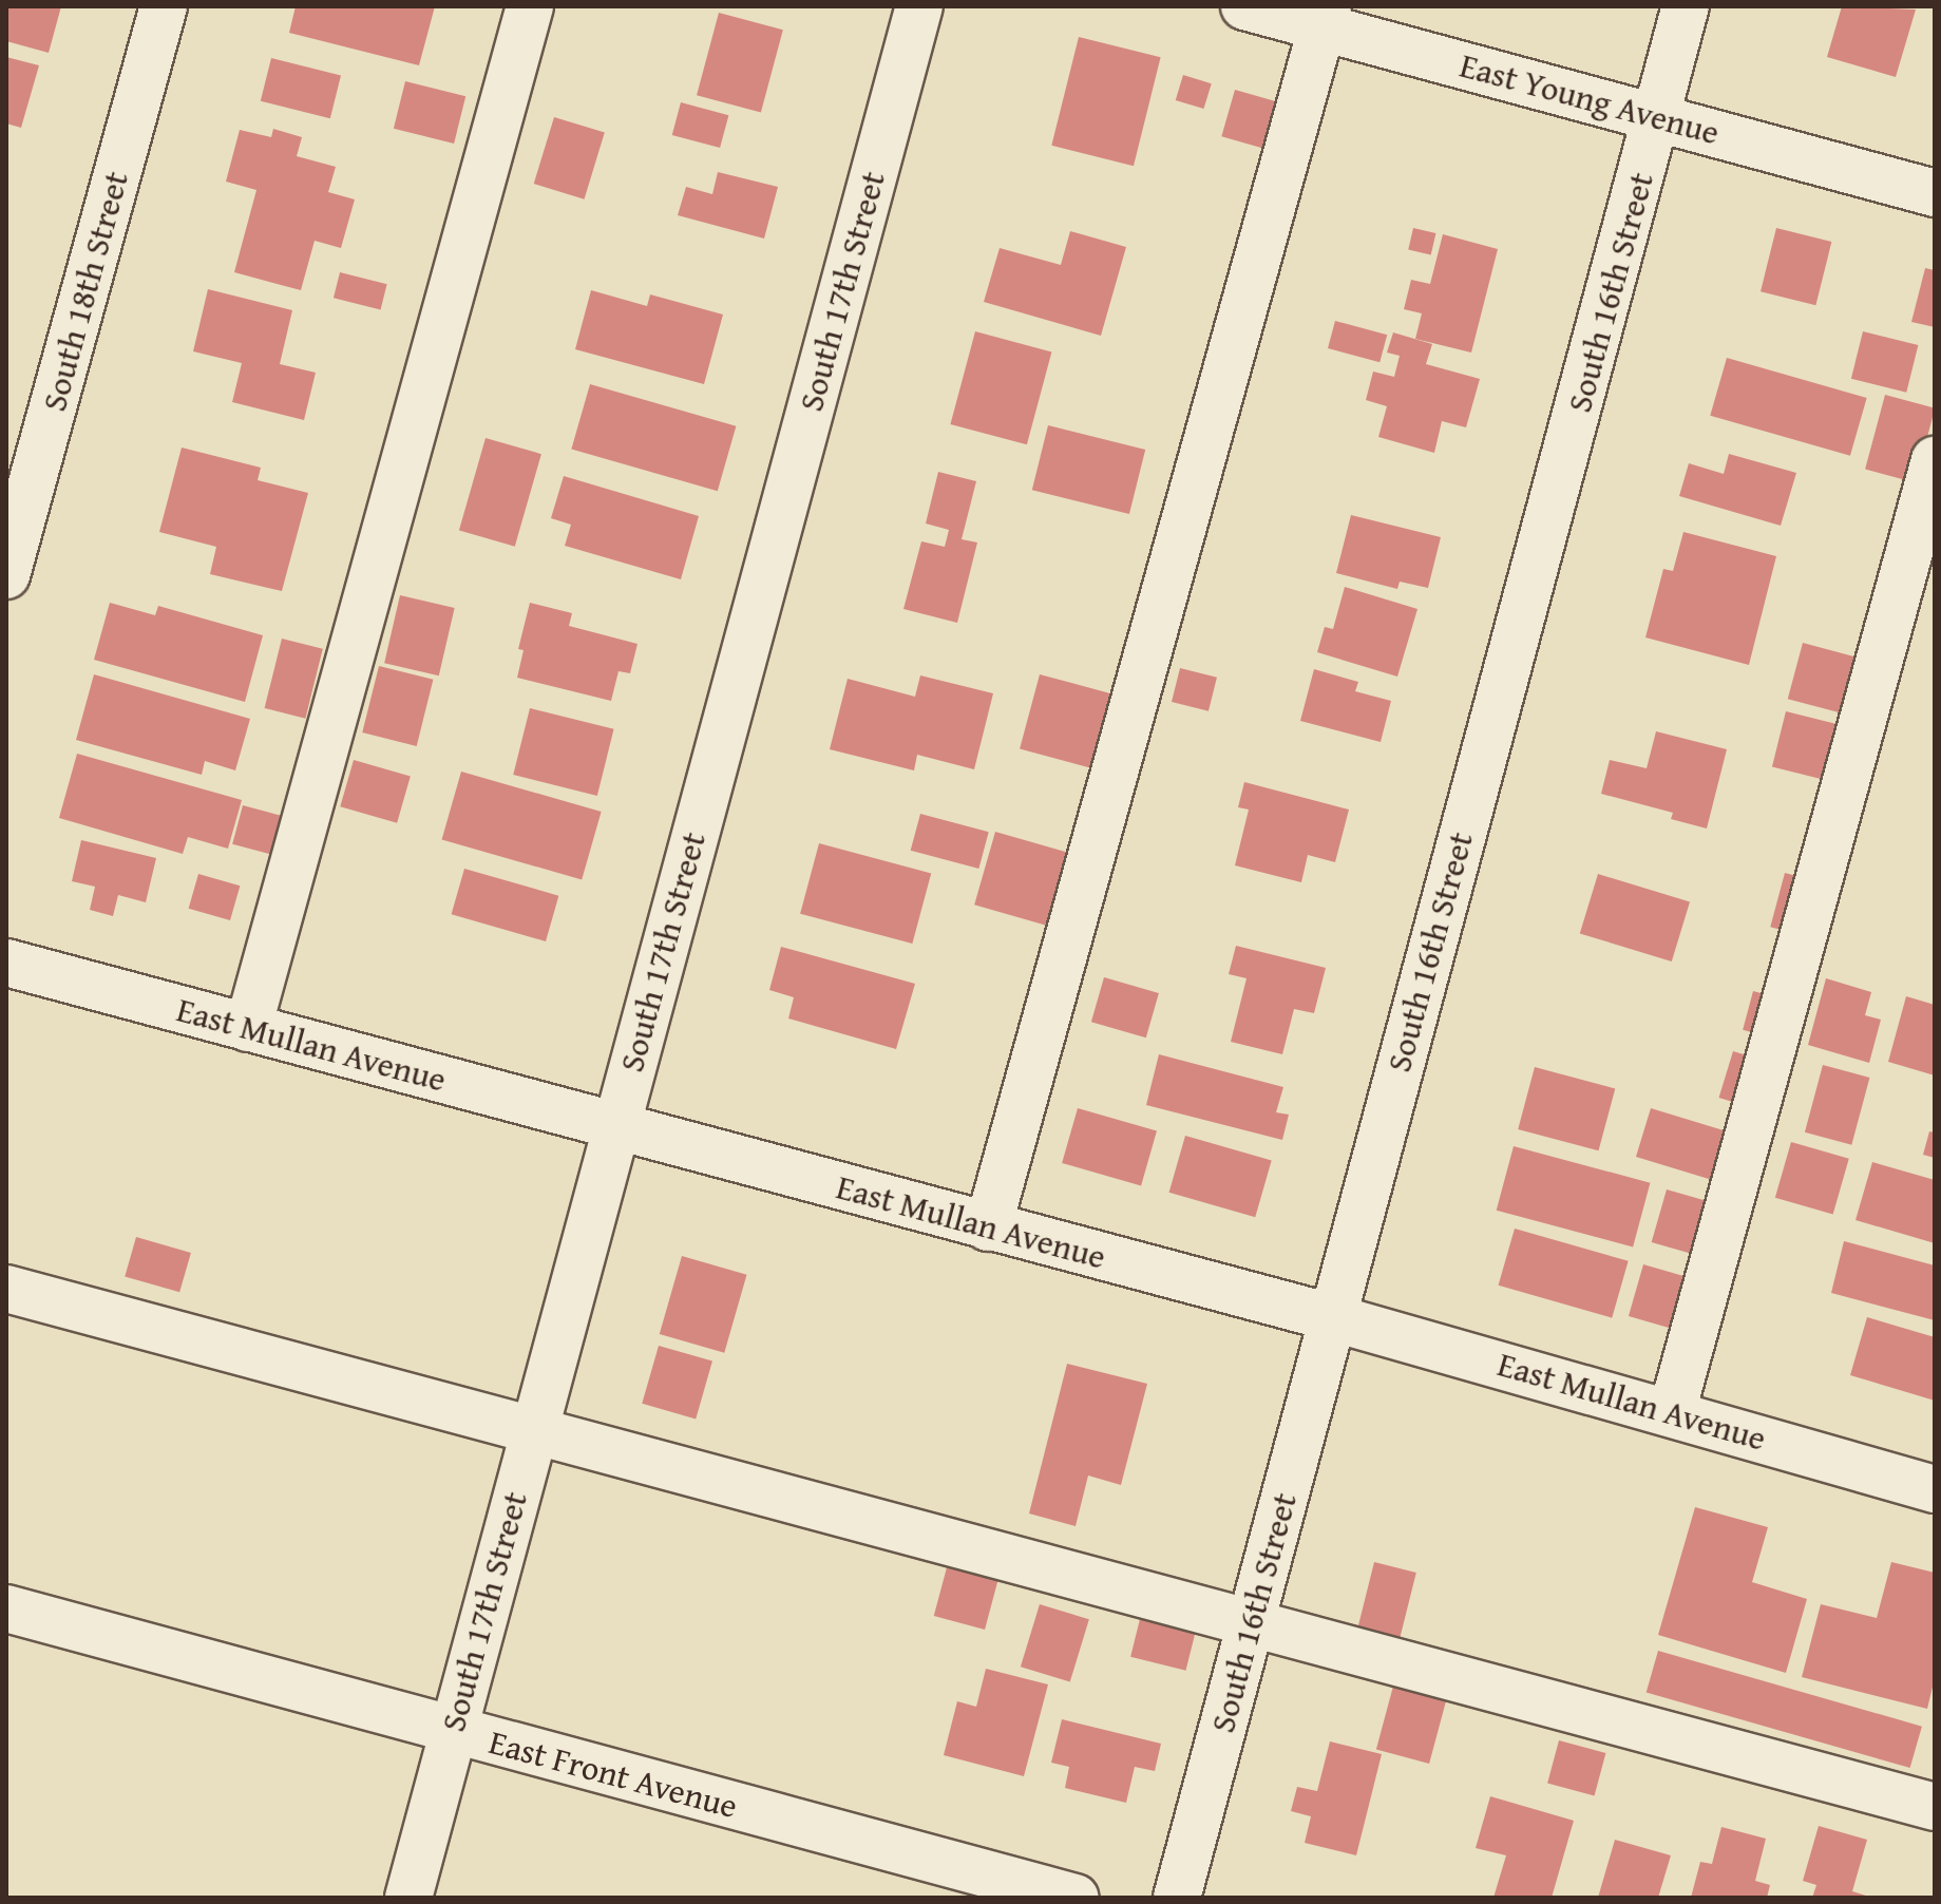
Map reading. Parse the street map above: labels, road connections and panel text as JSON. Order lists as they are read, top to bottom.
{
  "streets": {
    "street": [
      "East Young Avenue",
      "South 18th Street",
      "South 17th Street",
      "South 16th Street",
      "East Mullan Avenue",
      "East Front Avenue"
    ]
  },
  "crossings": [
    ["East Young Avenue", "South 16th Street"],
    ["South 17th Street", "East Mullan Avenue"],
    ["South 17th Street", "East Front Avenue"],
    ["South 16th Street", "East Mullan Avenue"]
  ]
}
